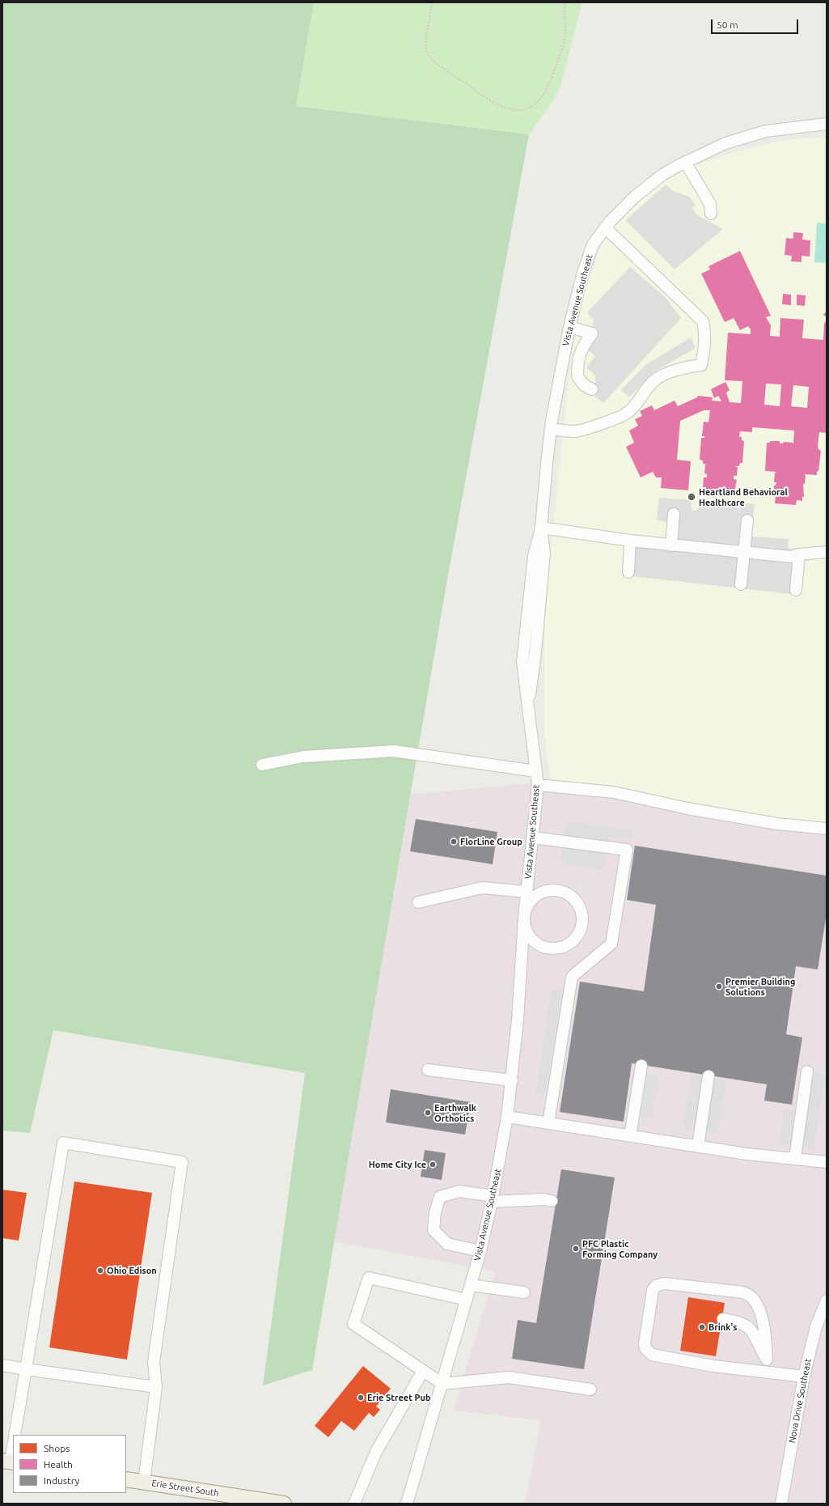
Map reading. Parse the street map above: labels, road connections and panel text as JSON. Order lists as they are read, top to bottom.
{
  "streets": {
    "main road": ["Erie Street South"],
    "street": ["Vista Avenue Southeast", "Nova Drive Southeast"]
  },
  "places": [
    "Heartland Behavioral Healthcare",
    "FlorLine Group",
    "Premier Building Solutions",
    "Earthwalk Orthotics",
    "Home City Ice",
    "PFC Plastic Forming Company",
    "Ohio Edison",
    "Brink's",
    "Erie Street Pub"
  ],
  "legend": ["Shops", "Health", "Industry"],
  "scale_bar": "50 m"
}
